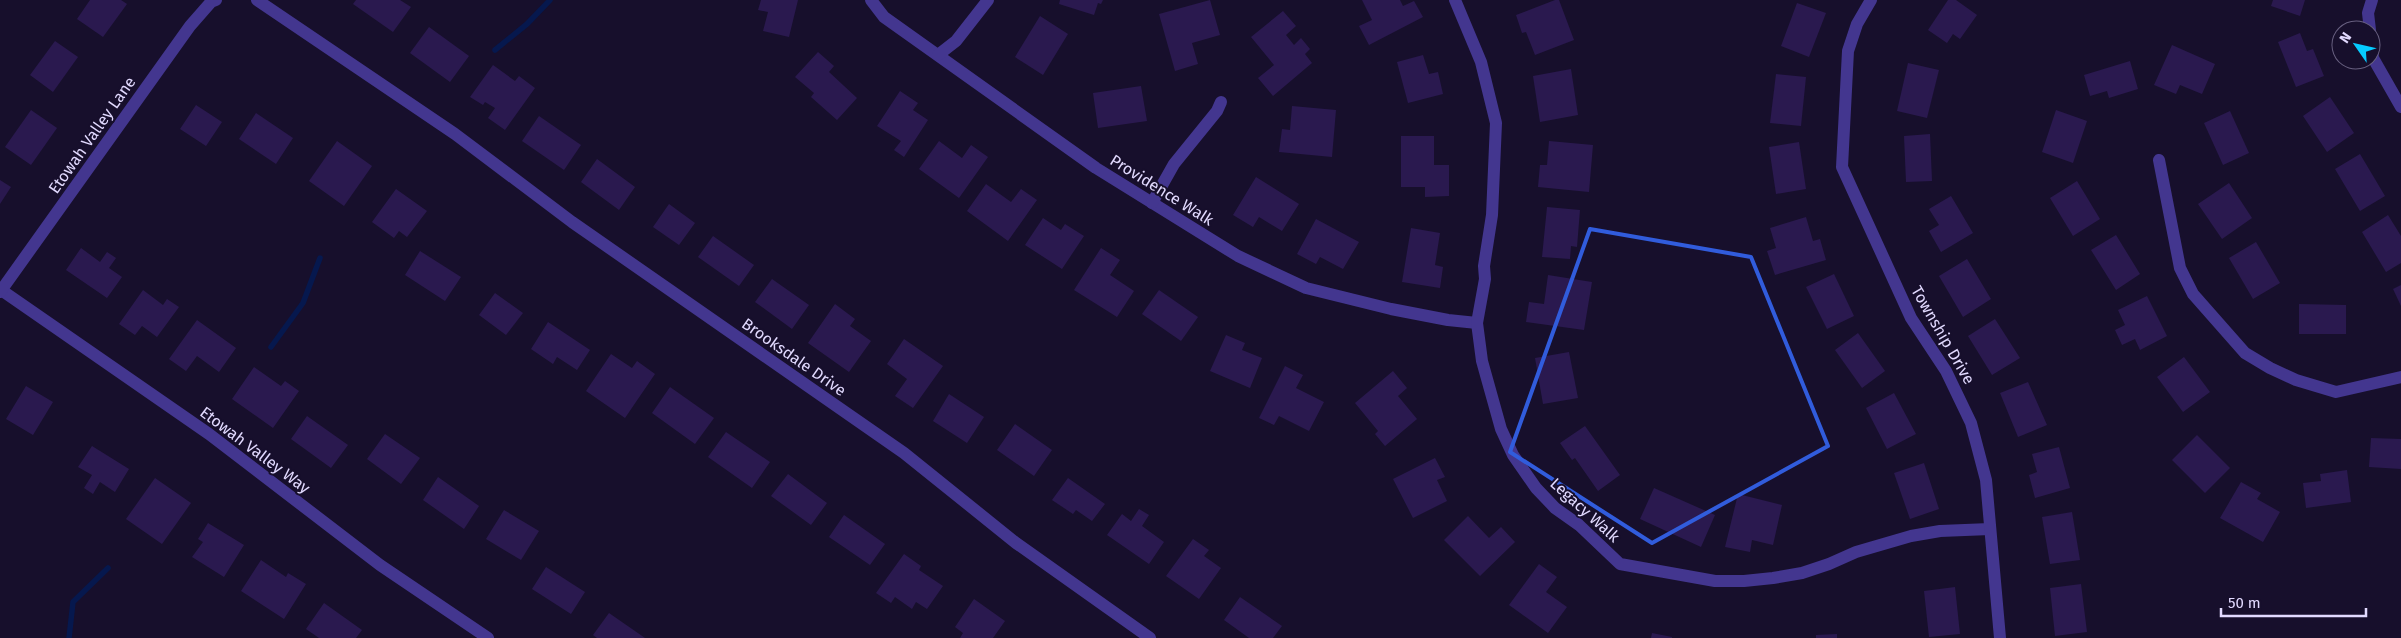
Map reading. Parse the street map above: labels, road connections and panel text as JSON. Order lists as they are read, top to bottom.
{
  "streets": {
    "street": [
      "Etowah Valley Lane",
      "Providence Walk",
      "Township Drive",
      "Brooksdale Drive",
      "Etowah Valley Way",
      "Legacy Walk"
    ]
  },
  "crossings": [
    ["Etowah Valley Lane", "Etowah Valley Way"],
    ["Providence Walk", "Legacy Walk"],
    ["Township Drive", "Legacy Walk"]
  ],
  "scale_bar": "50 m",
  "north": "top left"
}
